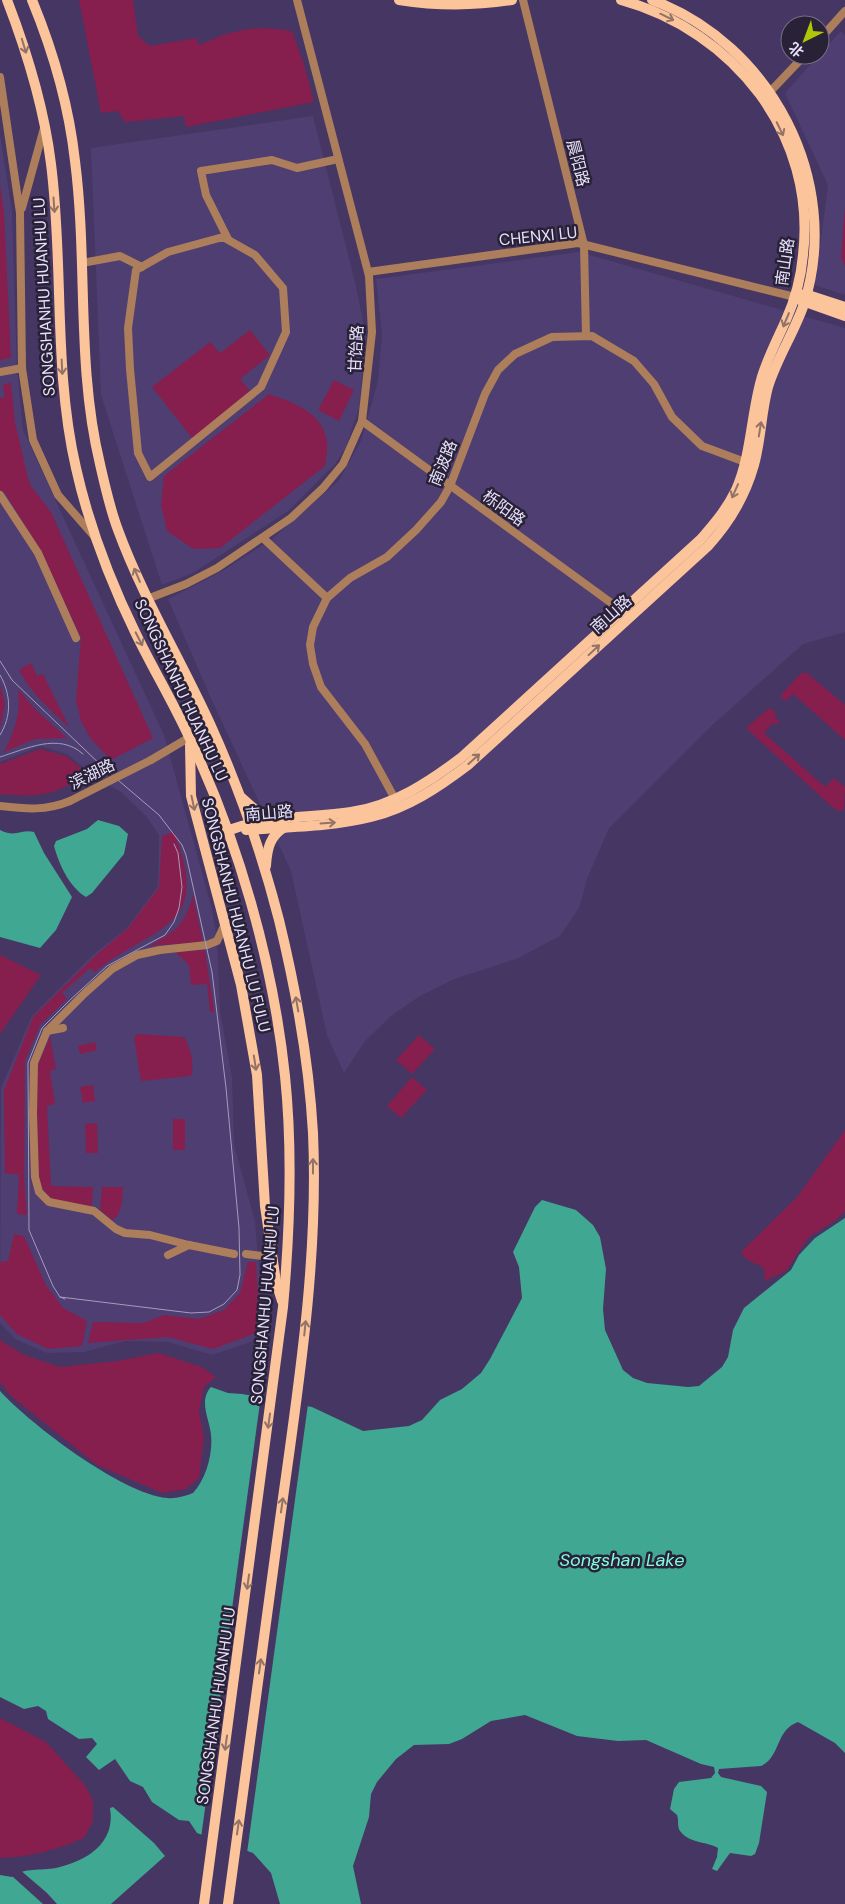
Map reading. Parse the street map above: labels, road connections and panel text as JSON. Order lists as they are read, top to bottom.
{
  "streets": {
    "main road": ["南山路", "SONGSHANHU HUANHU LU", "SONGSHANHU HUANHU LU FULU"],
    "street": [
      "晨阳路",
      "CHENXI LU",
      "甘饴路",
      "南波路",
      "栎阳路",
      "滨湖路"
    ]
  },
  "crossings": [
    ["晨阳路", "CHENXI LU"],
    ["晨阳路", "南波路"],
    ["CHENXI LU", "南山路"],
    ["CHENXI LU", "甘饴路"],
    ["南山路", "SONGSHANHU HUANHU LU"],
    ["南山路", "南波路"],
    ["南山路", "栎阳路"],
    ["SONGSHANHU HUANHU LU", "甘饴路"],
    ["SONGSHANHU HUANHU LU", "滨湖路"],
    ["SONGSHANHU HUANHU LU", "SONGSHANHU HUANHU LU FULU"],
    ["甘饴路", "栎阳路"],
    ["南波路", "栎阳路"],
    ["滨湖路", "SONGSHANHU HUANHU LU FULU"]
  ],
  "one_way": ["SONGSHANHU HUANHU LU FULU"],
  "water": ["Songshan Lake"],
  "north": "bottom left"
}
